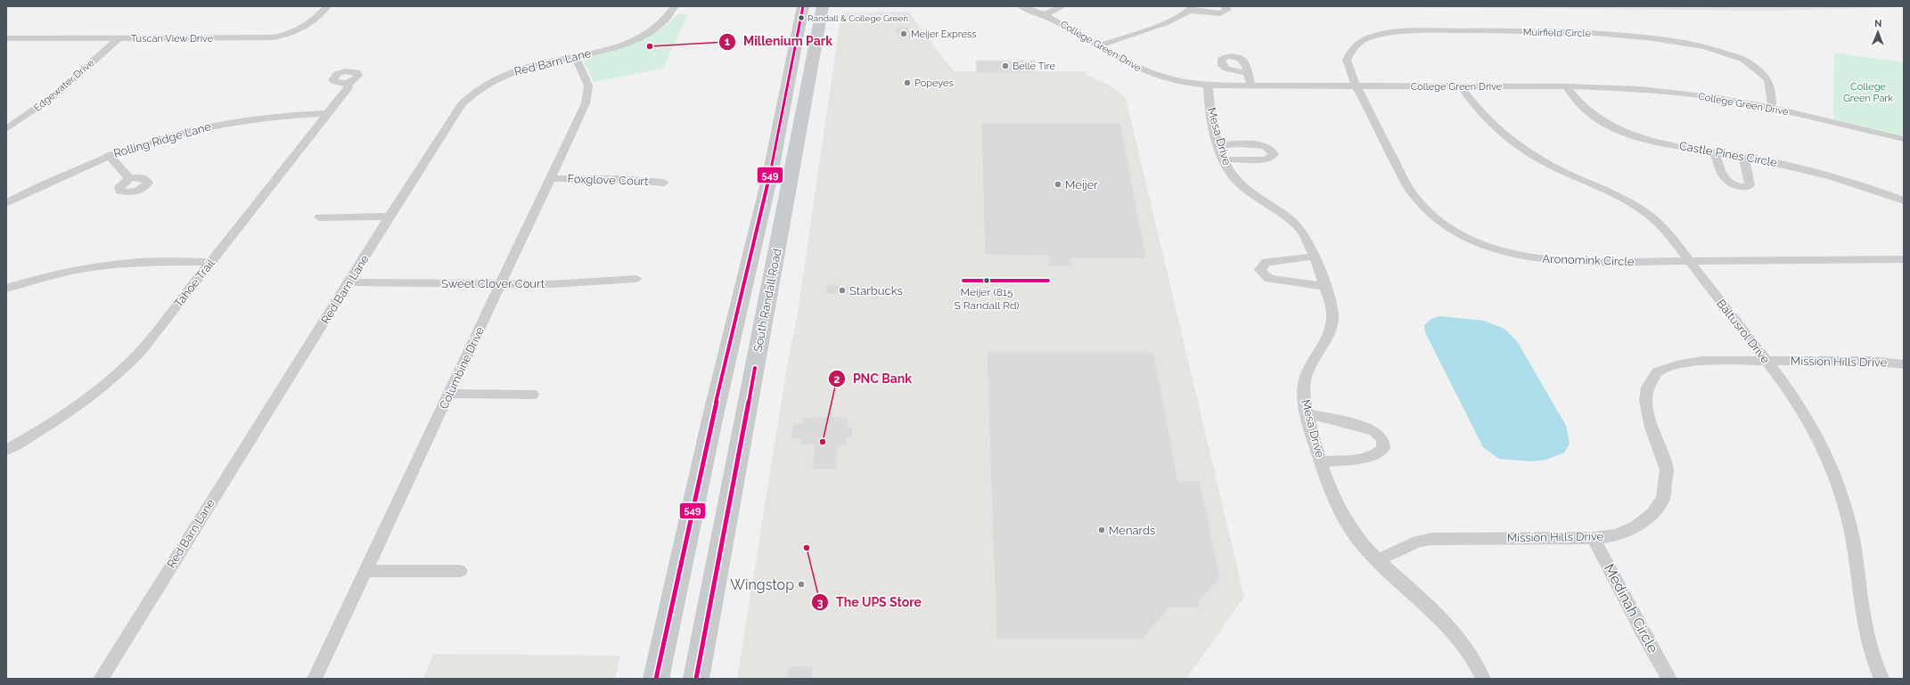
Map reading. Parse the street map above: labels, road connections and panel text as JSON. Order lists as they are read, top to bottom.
{
  "streets": {
    "main road": ["South Randall Road"],
    "street": [
      "Muirfield Circle",
      "Tuscan View Drive",
      "College Green Drive",
      "Red Barn Lane",
      "Edgewater Drive",
      "Mesa Drive",
      "Rolling Ridge Lane",
      "Castle Pines Circle",
      "Foxglove Court",
      "Aronomink Circle",
      "Tahoe Trail",
      "Sweet Clover Court",
      "Baltusrol Drive",
      "Mission Hills Drive",
      "Columbine Drive",
      "Medinah Circle"
    ]
  },
  "crossings": [
    ["Muirfield Circle", "College Green Drive"],
    ["Muirfield Circle", "Aronomink Circle"],
    ["Tuscan View Drive", "Edgewater Drive"],
    ["College Green Drive", "Mesa Drive"],
    ["College Green Drive", "Castle Pines Circle"],
    ["College Green Drive", "Aronomink Circle"],
    ["College Green Drive", "Baltusrol Drive"],
    ["Red Barn Lane", "Sweet Clover Court"],
    ["Red Barn Lane", "Columbine Drive"],
    ["Mesa Drive", "Mission Hills Drive"],
    ["Rolling Ridge Lane", "Tahoe Trail"],
    ["Foxglove Court", "Columbine Drive"],
    ["Aronomink Circle", "Baltusrol Drive"],
    ["Sweet Clover Court", "Columbine Drive"],
    ["Baltusrol Drive", "Mission Hills Drive"],
    ["Mission Hills Drive", "Medinah Circle"]
  ],
  "parks": ["College Green Park"],
  "places": [
    "Randall & College Green",
    "Meijer Express",
    "Millenium Park",
    "Belle Tire",
    "Popeyes",
    "Meijer",
    "Meijer (815 S Randall Rd)",
    "Starbucks",
    "PNC Bank",
    "Menards",
    "The UPS Store",
    "Wingstop"
  ],
  "lines": ["transit line 549"],
  "north": "top"
}
